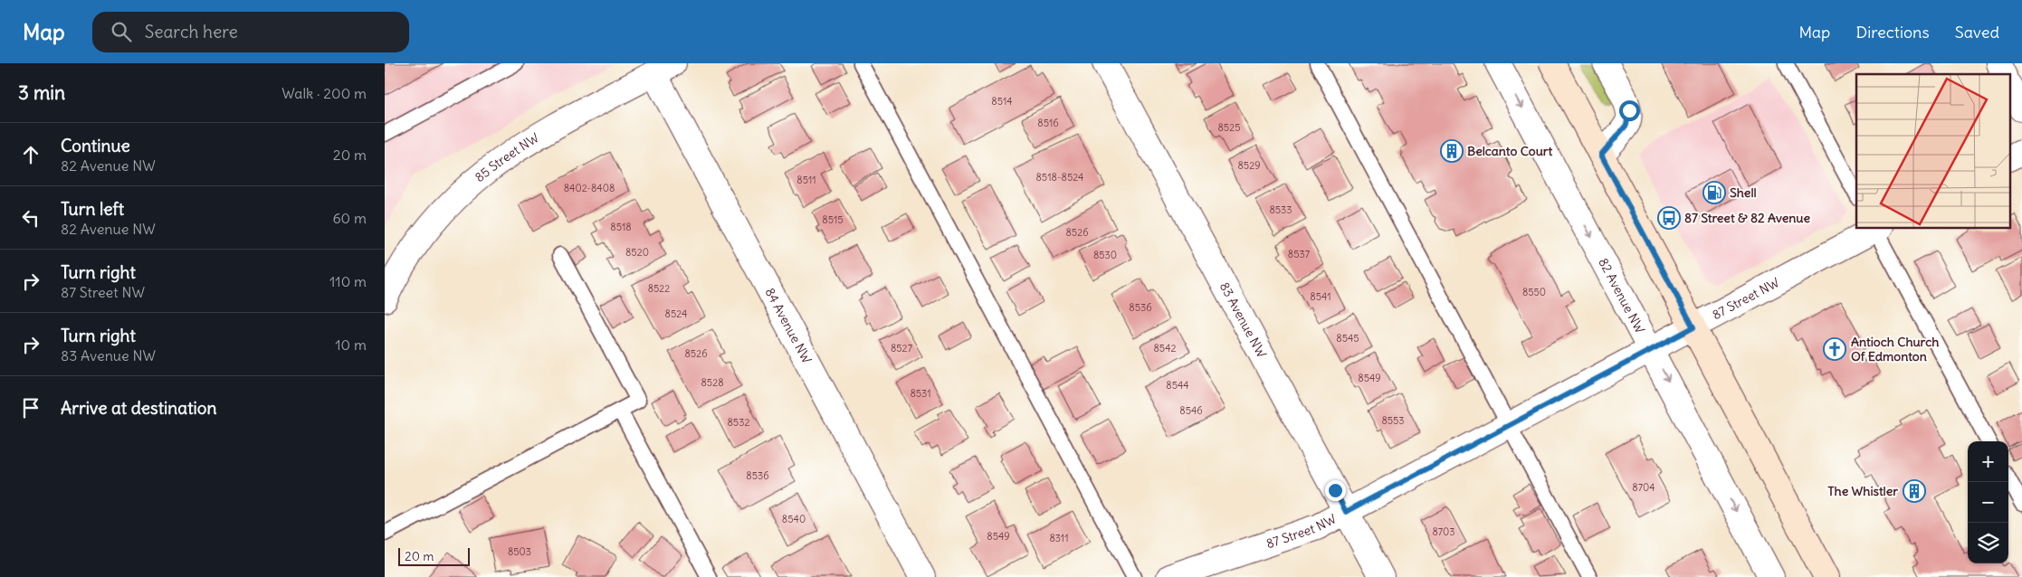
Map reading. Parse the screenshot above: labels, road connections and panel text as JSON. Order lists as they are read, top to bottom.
{
  "streets": {
    "street": [
      "85 Street NW",
      "82 Avenue NW",
      "87 Street NW",
      "83 Avenue NW",
      "84 Avenue NW"
    ]
  },
  "crossings": [
    ["85 Street NW", "84 Avenue NW"],
    ["82 Avenue NW", "87 Street NW"],
    ["87 Street NW", "83 Avenue NW"]
  ],
  "one_way": ["82 Avenue NW"],
  "places": {
    "building": ["Belcanto Court", "The Whistler"],
    "fuel station": ["Shell"],
    "bus stop": ["87 Street & 82 Avenue"],
    "church": ["Antioch Church Of Edmonton"]
  },
  "house_numbers": [
    "8514",
    "8516",
    "8525",
    "8529",
    "8518-8524",
    "8511",
    "8402-8408",
    "8533",
    "8515",
    "8518",
    "8526",
    "8520",
    "8537",
    "8530",
    "8522",
    "8550",
    "8541",
    "8536",
    "8524",
    "8545",
    "8527",
    "8542",
    "8526",
    "8549",
    "8528",
    "8544",
    "8531",
    "8546",
    "8553",
    "8532",
    "8536",
    "8704",
    "8540",
    "8703",
    "8549",
    "8311",
    "8503"
  ],
  "scale_bar": "20 m",
  "page": {
    "header": "Map",
    "search": "Search here",
    "nav": ["Map", "Directions", "Saved"],
    "heading": ["3 min", "Walk · 200 m"],
    "list": [
      ["Continue", "82 Avenue NW", "20 m"],
      ["Turn left", "82 Avenue NW", "60 m"],
      ["Turn right", "87 Street NW", "110 m"],
      ["Turn right", "83 Avenue NW", "10 m"],
      "Arrive at destination"
    ],
    "map_buttons": ["+", "−"],
    "scale": "20 m"
  }
}
